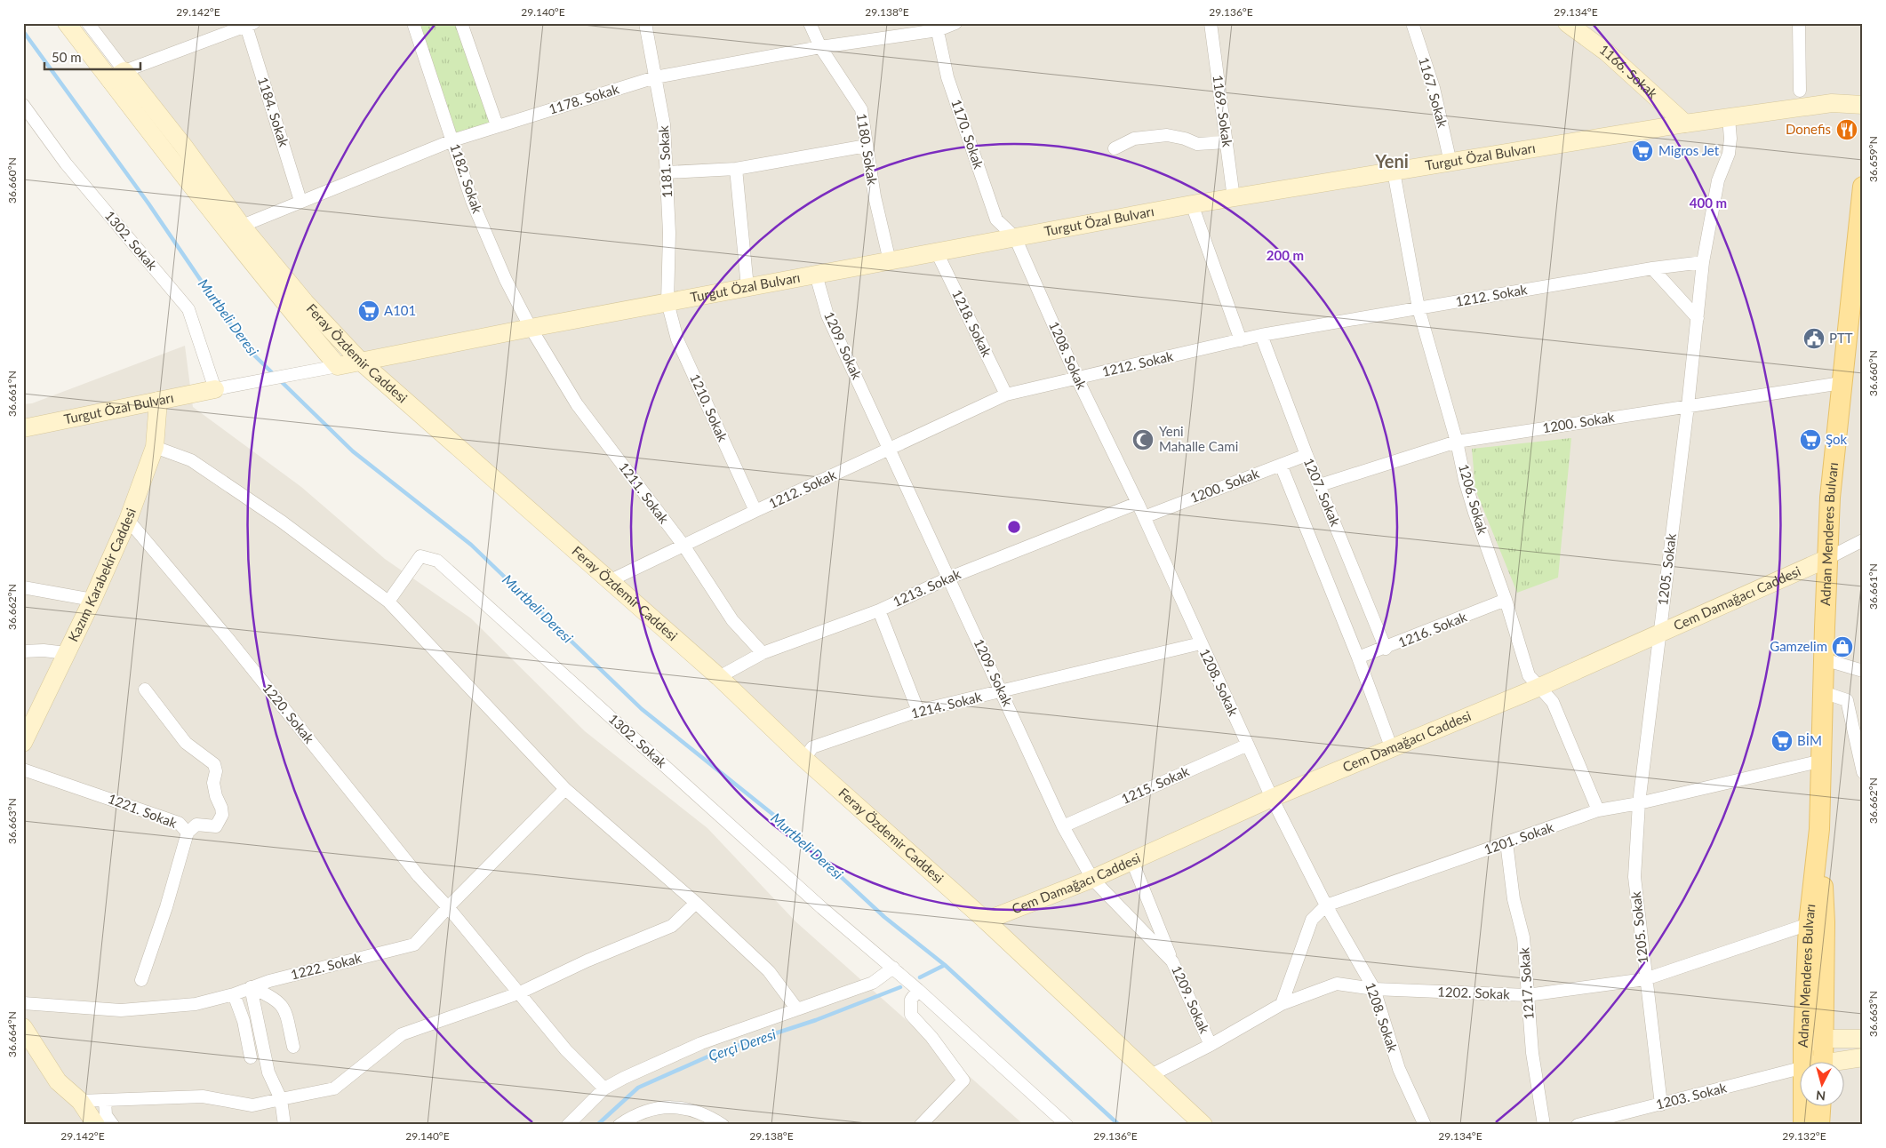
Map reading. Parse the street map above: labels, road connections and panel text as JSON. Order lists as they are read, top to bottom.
{
  "streets": {
    "main road": ["Adnan Menderes Bulvarı"],
    "street": [
      "1166. Sokak",
      "1167. Sokak",
      "1178. Sokak",
      "1169. Sokak",
      "1184. Sokak",
      "1170. Sokak",
      "1180. Sokak",
      "Turgut Özal Bulvarı",
      "1181. Sokak",
      "1182. Sokak",
      "1302. Sokak",
      "1212. Sokak",
      "1218. Sokak",
      "1209. Sokak",
      "Feray Özdemir Caddesi",
      "1208. Sokak",
      "1210. Sokak",
      "1200. Sokak",
      "1207. Sokak",
      "1211. Sokak",
      "1206. Sokak",
      "1205. Sokak",
      "Kazım Karabekir Caddesi",
      "1213. Sokak",
      "Cem Damağacı Caddesi",
      "1216. Sokak",
      "1214. Sokak",
      "1220. Sokak",
      "1215. Sokak",
      "1221. Sokak",
      "1201. Sokak",
      "1222. Sokak",
      "1217. Sokak",
      "1202. Sokak",
      "1203. Sokak"
    ]
  },
  "crossings": [
    ["1166. Sokak", "Turgut Özal Bulvarı"],
    ["1167. Sokak", "Turgut Özal Bulvarı"],
    ["1178. Sokak", "1184. Sokak"],
    ["1178. Sokak", "1170. Sokak"],
    ["1178. Sokak", "1180. Sokak"],
    ["1178. Sokak", "1181. Sokak"],
    ["1178. Sokak", "1182. Sokak"],
    ["1178. Sokak", "Feray Özdemir Caddesi"],
    ["1169. Sokak", "Turgut Özal Bulvarı"],
    ["1170. Sokak", "Turgut Özal Bulvarı"],
    ["1170. Sokak", "1208. Sokak"],
    ["1180. Sokak", "Turgut Özal Bulvarı"],
    ["Turgut Özal Bulvarı", "1181. Sokak"],
    ["Turgut Özal Bulvarı", "1182. Sokak"],
    ["Turgut Özal Bulvarı", "1302. Sokak"],
    ["Turgut Özal Bulvarı", "1218. Sokak"],
    ["Turgut Özal Bulvarı", "1209. Sokak"],
    ["Turgut Özal Bulvarı", "Feray Özdemir Caddesi"],
    ["Turgut Özal Bulvarı", "1208. Sokak"],
    ["Turgut Özal Bulvarı", "1210. Sokak"],
    ["Turgut Özal Bulvarı", "1211. Sokak"],
    ["Turgut Özal Bulvarı", "1206. Sokak"],
    ["Turgut Özal Bulvarı", "1205. Sokak"],
    ["Turgut Özal Bulvarı", "Kazım Karabekir Caddesi"],
    ["1181. Sokak", "1210. Sokak"],
    ["1182. Sokak", "1211. Sokak"],
    ["1212. Sokak", "1218. Sokak"],
    ["1212. Sokak", "1209. Sokak"],
    ["1212. Sokak", "Feray Özdemir Caddesi"],
    ["1212. Sokak", "1208. Sokak"],
    ["1212. Sokak", "1210. Sokak"],
    ["1212. Sokak", "1207. Sokak"],
    ["1212. Sokak", "1211. Sokak"],
    ["1212. Sokak", "1206. Sokak"],
    ["1212. Sokak", "1205. Sokak"],
    ["1209. Sokak", "1213. Sokak"],
    ["1209. Sokak", "Cem Damağacı Caddesi"],
    ["1209. Sokak", "1214. Sokak"],
    ["1209. Sokak", "1215. Sokak"],
    ["1209. Sokak", "1202. Sokak"],
    ["Feray Özdemir Caddesi", "1213. Sokak"],
    ["Feray Özdemir Caddesi", "Cem Damağacı Caddesi"],
    ["Feray Özdemir Caddesi", "1214. Sokak"],
    ["Feray Özdemir Caddesi", "1202. Sokak"],
    ["1208. Sokak", "1200. Sokak"],
    ["1208. Sokak", "1213. Sokak"],
    ["1208. Sokak", "Cem Damağacı Caddesi"],
    ["1208. Sokak", "1214. Sokak"],
    ["1208. Sokak", "1215. Sokak"],
    ["1208. Sokak", "1201. Sokak"],
    ["1208. Sokak", "1202. Sokak"],
    ["1200. Sokak", "1207. Sokak"],
    ["1200. Sokak", "1206. Sokak"],
    ["1200. Sokak", "Adnan Menderes Bulvarı"],
    ["1200. Sokak", "1205. Sokak"],
    ["1207. Sokak", "Cem Damağacı Caddesi"],
    ["1207. Sokak", "1216. Sokak"],
    ["1211. Sokak", "1213. Sokak"],
    ["1206. Sokak", "Cem Damağacı Caddesi"],
    ["1206. Sokak", "1216. Sokak"],
    ["1206. Sokak", "1201. Sokak"],
    ["Adnan Menderes Bulvarı", "Cem Damağacı Caddesi"],
    ["Adnan Menderes Bulvarı", "1201. Sokak"],
    ["Adnan Menderes Bulvarı", "1202. Sokak"],
    ["1205. Sokak", "Cem Damağacı Caddesi"],
    ["1205. Sokak", "1201. Sokak"],
    ["1205. Sokak", "1202. Sokak"],
    ["1205. Sokak", "1203. Sokak"],
    ["Kazım Karabekir Caddesi", "1220. Sokak"],
    ["1220. Sokak", "1222. Sokak"],
    ["1201. Sokak", "1217. Sokak"],
    ["1201. Sokak", "1202. Sokak"],
    ["1217. Sokak", "1202. Sokak"]
  ],
  "districts": ["Yeni"],
  "water": ["Murtbeli Deresi", "Çerçi Deresi"],
  "places": {
    "restaurant": ["Donefis"],
    "supermarket": [
      "Migros Jet",
      "A101",
      "Şok",
      "BİM"
    ],
    "public building": ["PTT"],
    "mosque": ["Yeni Mahalle Cami"],
    "shop": ["Gamzelim"]
  },
  "scale_bar": "50 m",
  "north": "bottom",
  "coordinates": [
    "29.142°E",
    "29.140°E",
    "29.138°E",
    "29.136°E",
    "29.134°E",
    "36.659°N",
    "36.660°N",
    "36.661°N",
    "36.662°N",
    "36.663°N",
    "36.664°N",
    "29.132°E"
  ],
  "rings": ["400 m", "200 m"]
}
